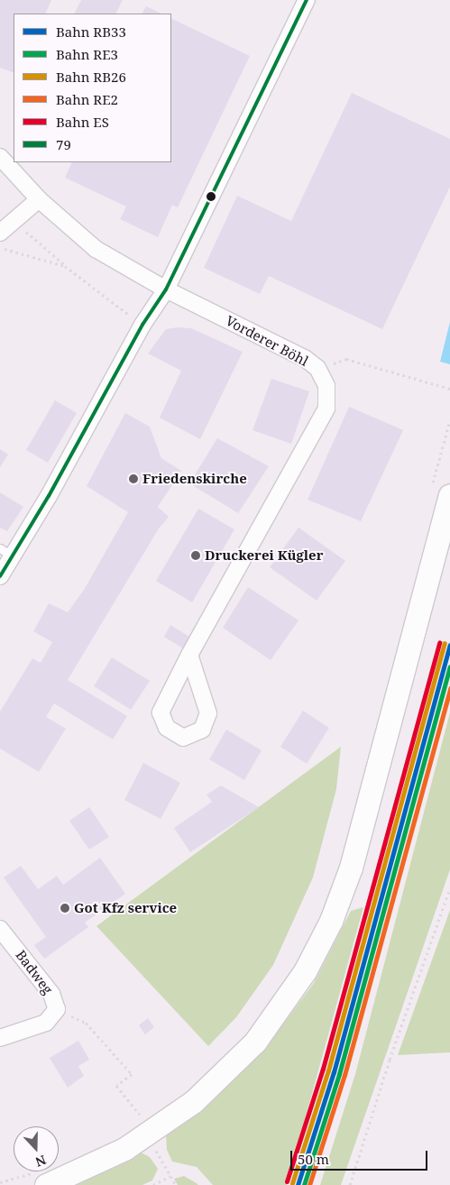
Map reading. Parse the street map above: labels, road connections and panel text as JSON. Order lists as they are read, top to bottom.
{
  "streets": {
    "street": ["Vorderer Böhl", "Badweg"]
  },
  "places": ["Friedenskirche", "Druckerei Kügler", "Got Kfz service"],
  "lines": [
    "transit line 79",
    "rail line ES",
    "rail line RB26",
    "rail line RB33",
    "rail line RE3",
    "rail line RE2"
  ],
  "legend": [
    "Bahn RB33",
    "Bahn RE3",
    "Bahn RB26",
    "Bahn RE2",
    "Bahn ES",
    "79"
  ],
  "scale_bar": "50 m",
  "north": "bottom"
}
